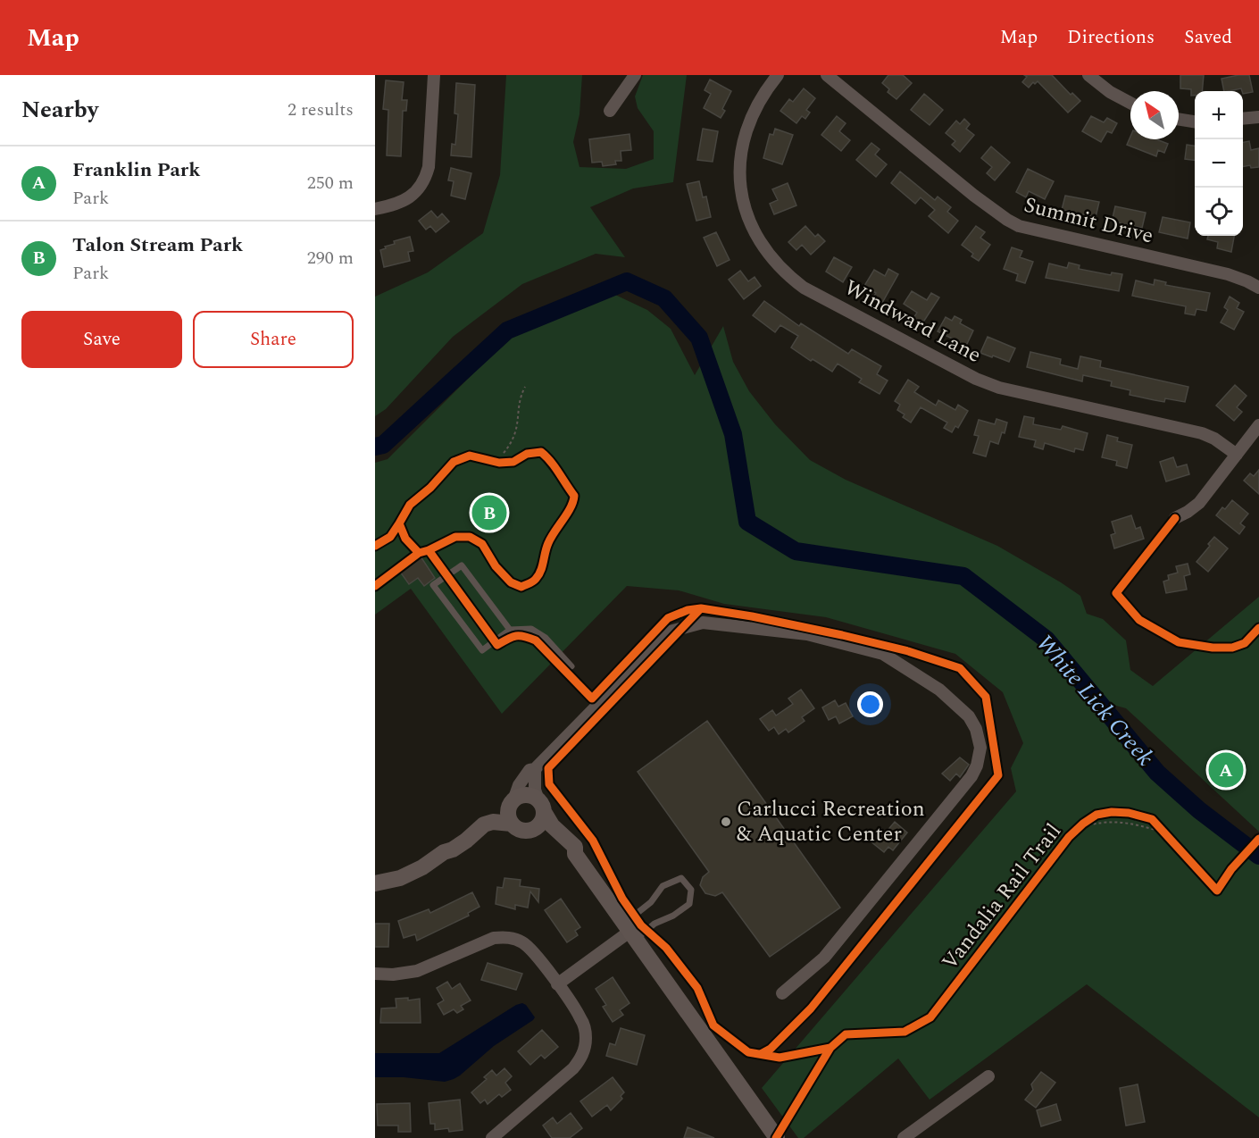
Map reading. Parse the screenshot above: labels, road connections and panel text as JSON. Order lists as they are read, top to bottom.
{
  "streets": {
    "street": ["Summit Drive", "Windward Lane"],
    "cycle path": ["Vandalia Rail Trail"]
  },
  "water": ["White Lick Creek"],
  "places": ["Carlucci Recreation & Aquatic Center"],
  "north": "top left",
  "page": {
    "header": "Map",
    "nav": ["Map", "Directions", "Saved"],
    "heading": ["Nearby", "2 results"],
    "map_buttons": ["+", "−"],
    "list": [
      {
        "mark": "A",
        "name": "Franklin Park",
        "note": "Park",
        "value": "250 m"
      },
      {
        "mark": "B",
        "name": "Talon Stream Park",
        "note": "Park",
        "value": "290 m"
      }
    ],
    "buttons": ["Save", "Share"],
    "pins": ["B", "A"]
  }
}
